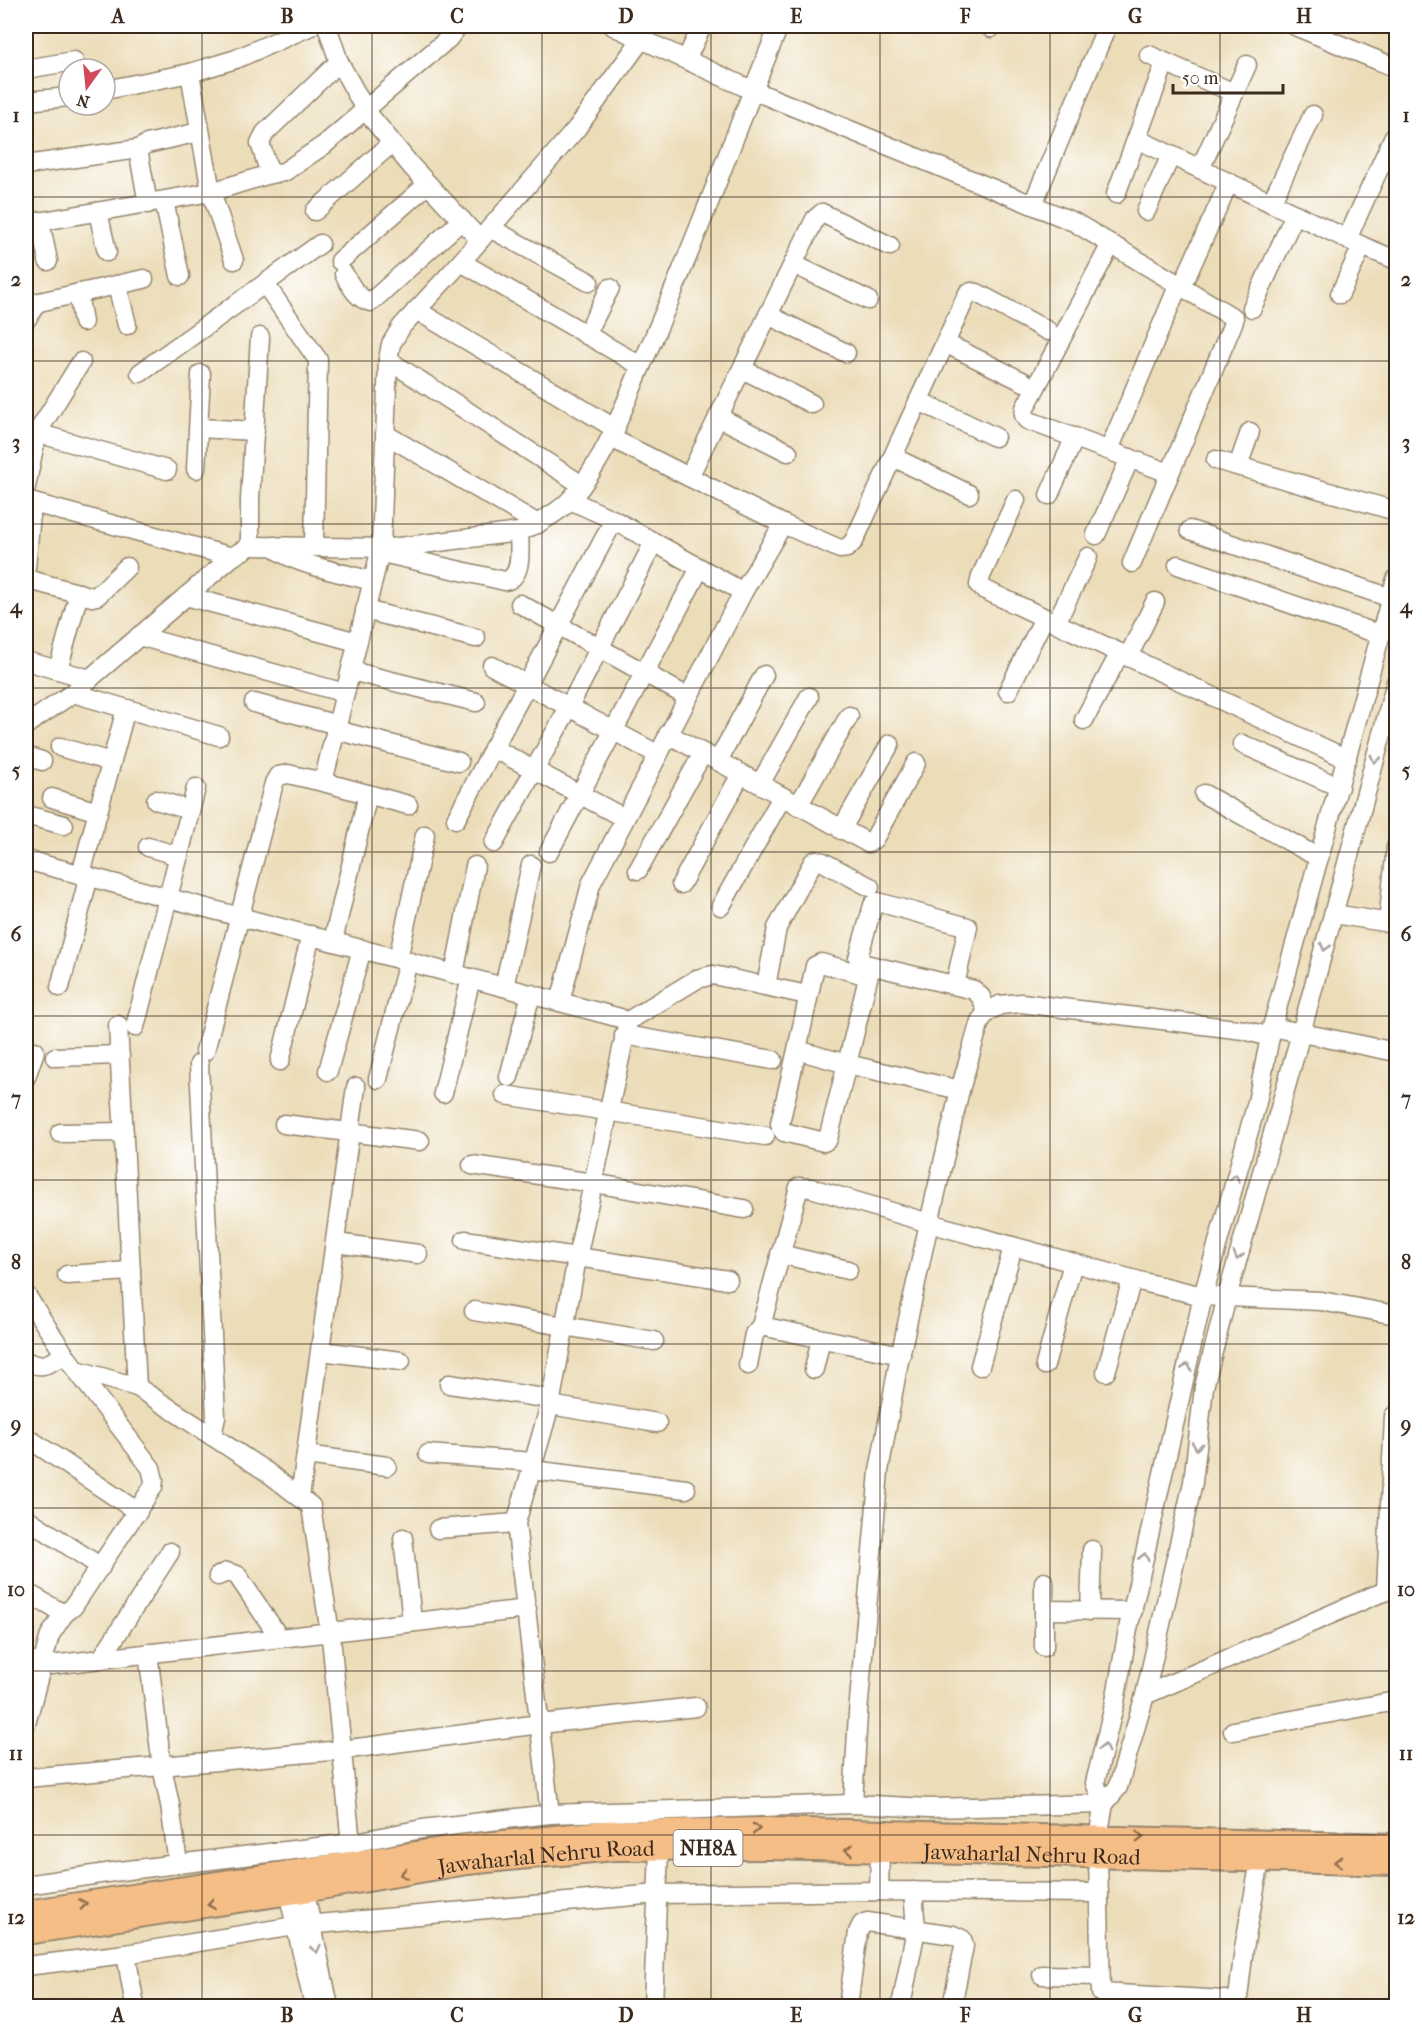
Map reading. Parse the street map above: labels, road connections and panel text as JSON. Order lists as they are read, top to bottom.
{
  "streets": {
    "main road": ["NH8A", "Jawaharlal Nehru Road"]
  },
  "scale_bar": "50 m",
  "north": "bottom",
  "grid": {
    "columns": [
      "A",
      "B",
      "C",
      "D",
      "E",
      "F",
      "G",
      "H"
    ],
    "rows": [
      "1",
      "2",
      "3",
      "4",
      "5",
      "6",
      "7",
      "8",
      "9",
      "10",
      "11",
      "12"
    ]
  }
}
